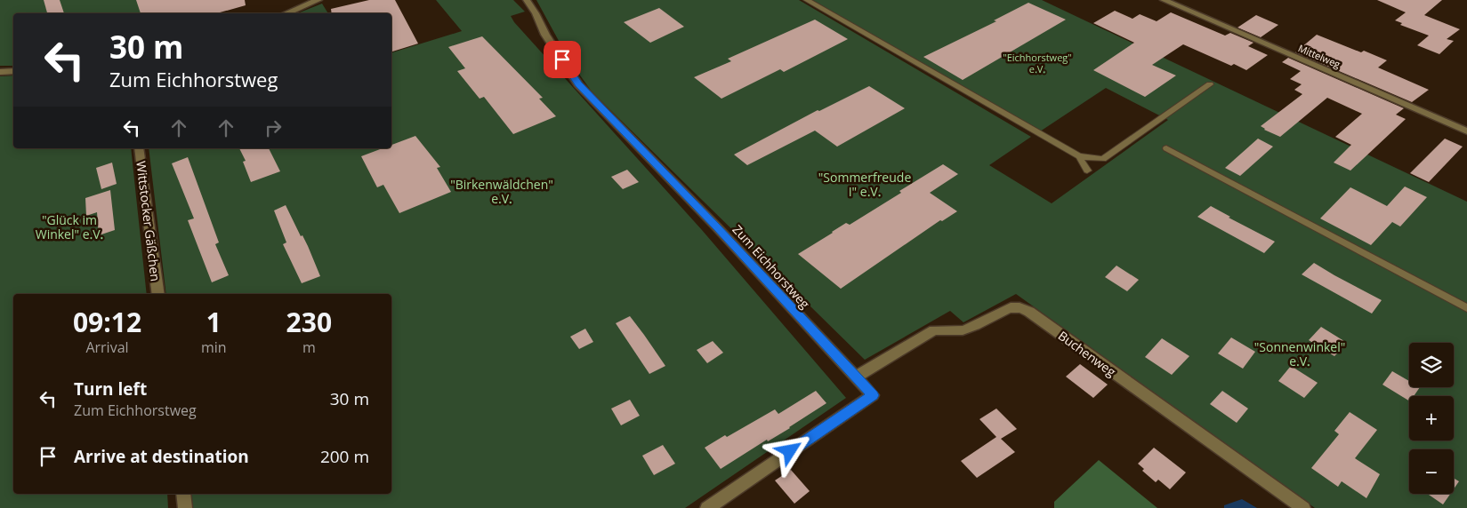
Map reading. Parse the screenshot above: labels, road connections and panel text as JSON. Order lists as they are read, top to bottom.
{
  "streets": {
    "street": [
      "Mittelweg",
      "Wittstocker Gäßchen",
      "Zum Eichhorstweg",
      "Buchenweg"
    ]
  },
  "crossings": [
    ["Zum Eichhorstweg", "Buchenweg"]
  ],
  "parks": [
    "\"Eichhorstweg\" e.V.",
    "\"Sommerfreude I\" e.V.",
    "\"Birkenwäldchen\" e.V.",
    "\"Glück im Winkel\" e.V.",
    "\"Sonnenwinkel\" e.V."
  ],
  "page": {
    "turn": ["30 m", "Zum Eichhorstweg"],
    "eta": [
      "09:12",
      "Arrival",
      "1",
      "min",
      "230",
      "m"
    ],
    "map_buttons": ["+", "−"],
    "list": [
      {
        "name": "Turn left",
        "note": "Zum Eichhorstweg",
        "value": "30 m"
      },
      {
        "name": "Arrive at destination",
        "value": "200 m"
      }
    ]
  }
}
